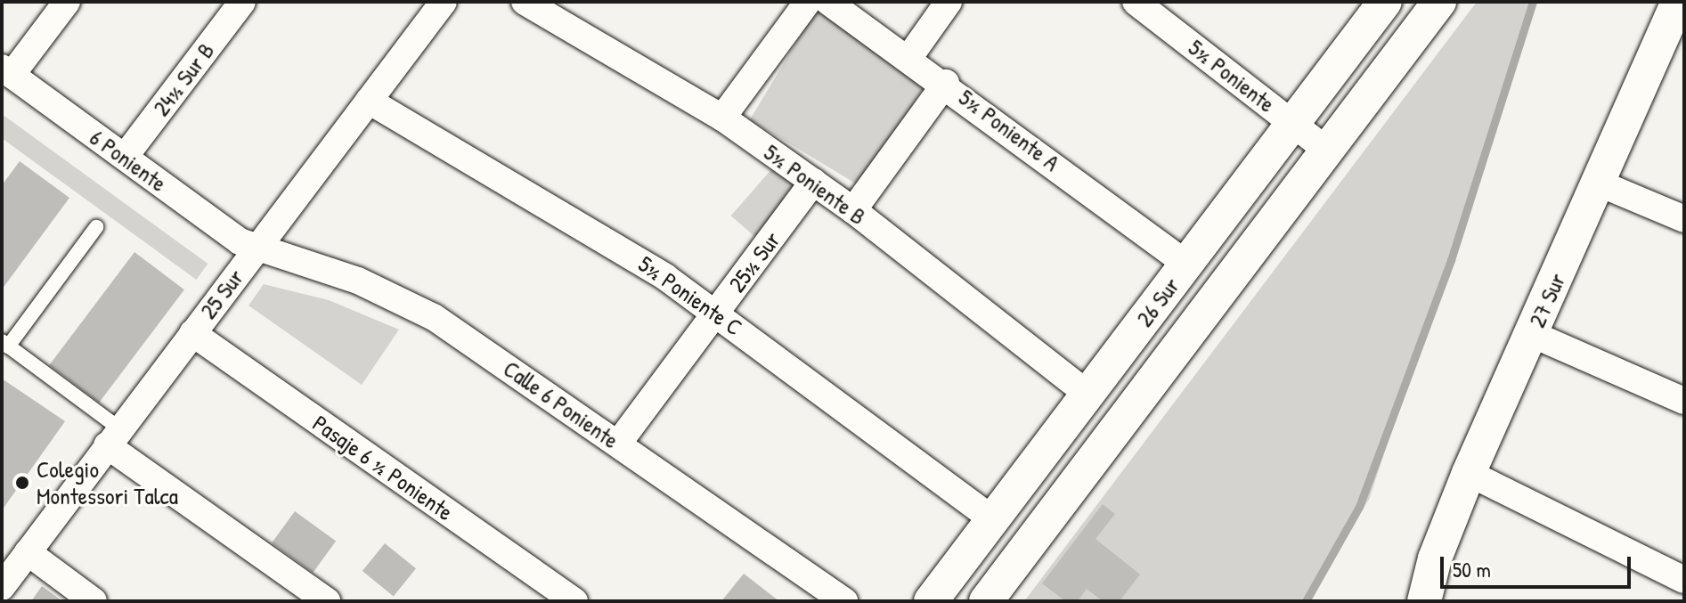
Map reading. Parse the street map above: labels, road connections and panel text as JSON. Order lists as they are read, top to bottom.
{
  "streets": {
    "street": [
      "5½ Poniente",
      "24½ Sur B",
      "5½ Poniente A",
      "6 Poniente",
      "5½ Poniente B",
      "25½ Sur",
      "25 Sur",
      "5½ Poniente C",
      "27 Sur",
      "26 Sur",
      "Calle 6 Poniente",
      "Pasaje 6 ½ Poniente"
    ]
  },
  "crossings": [
    ["5½ Poniente", "26 Sur"],
    ["24½ Sur B", "6 Poniente"],
    ["5½ Poniente A", "26 Sur"],
    ["6 Poniente", "25 Sur"],
    ["6 Poniente", "Calle 6 Poniente"],
    ["5½ Poniente B", "25½ Sur"],
    ["5½ Poniente B", "26 Sur"],
    ["25½ Sur", "5½ Poniente C"],
    ["25½ Sur", "Calle 6 Poniente"],
    ["25 Sur", "5½ Poniente C"],
    ["25 Sur", "Calle 6 Poniente"],
    ["25 Sur", "Pasaje 6 ½ Poniente"],
    ["5½ Poniente C", "26 Sur"]
  ],
  "places": ["Colegio Montessori Talca"],
  "scale_bar": "50 m"
}
